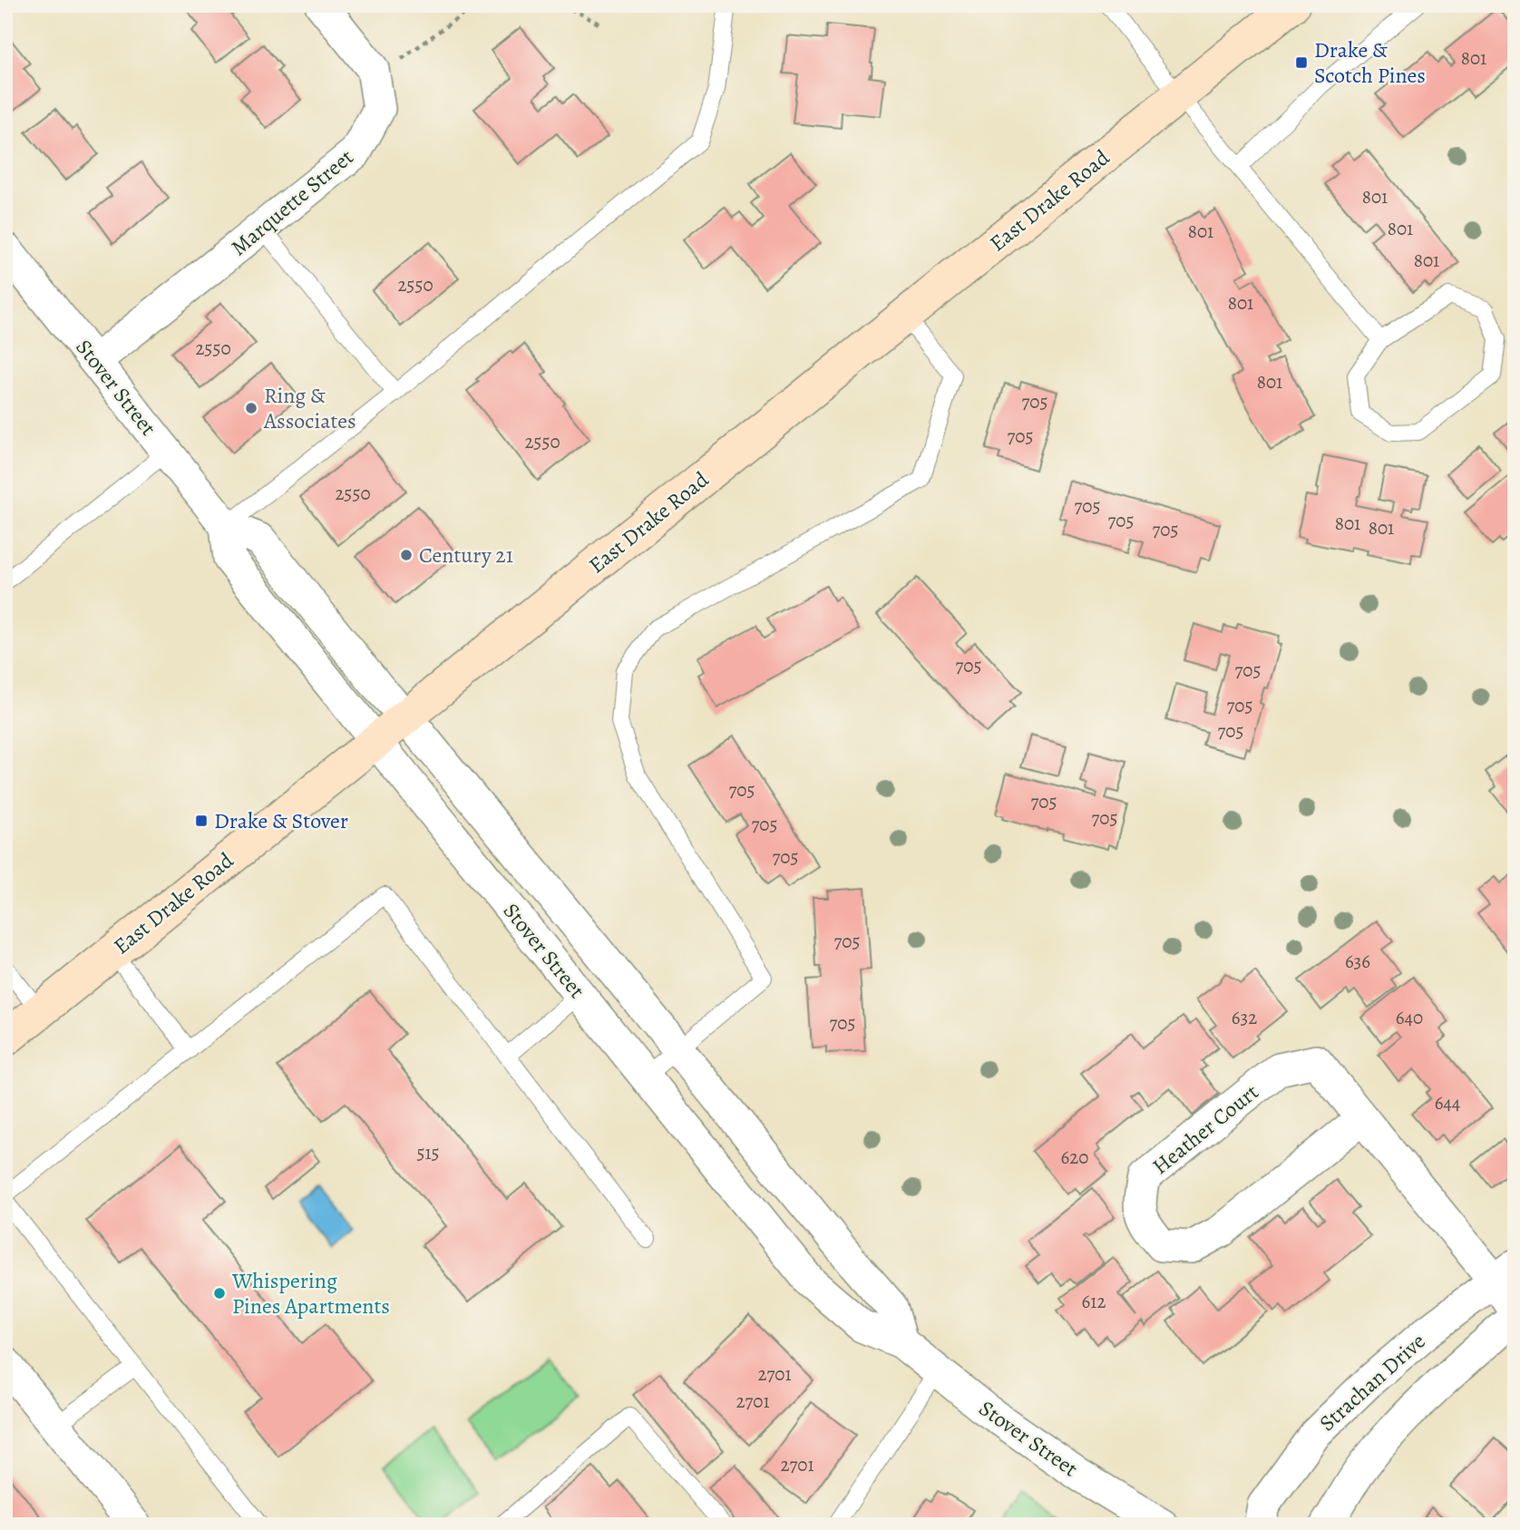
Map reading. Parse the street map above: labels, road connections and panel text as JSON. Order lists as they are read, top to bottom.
{
  "streets": {
    "main road": ["East Drake Road"],
    "street": [
      "Marquette Street",
      "Stover Street",
      "Heather Court",
      "Strachan Drive"
    ]
  },
  "crossings": [
    ["East Drake Road", "Stover Street"],
    ["Marquette Street", "Stover Street"],
    ["Heather Court", "Strachan Drive"]
  ],
  "places": {
    "transit": ["Drake & Scotch Pines", "Drake & Stover"],
    "other": ["Ring & Associates", "Century 21", "Whispering Pines Apartments"]
  },
  "house_numbers": [
    "801",
    "801",
    "801",
    "801",
    "801",
    "2550",
    "801",
    "2550",
    "801",
    "705",
    "705",
    "2550",
    "2550",
    "705",
    "705",
    "801",
    "801",
    "705",
    "705",
    "705",
    "705",
    "705",
    "705",
    "705",
    "705",
    "705",
    "705",
    "705",
    "636",
    "632",
    "640",
    "705",
    "644",
    "515",
    "620",
    "612",
    "2701",
    "2701",
    "2701"
  ]
}
